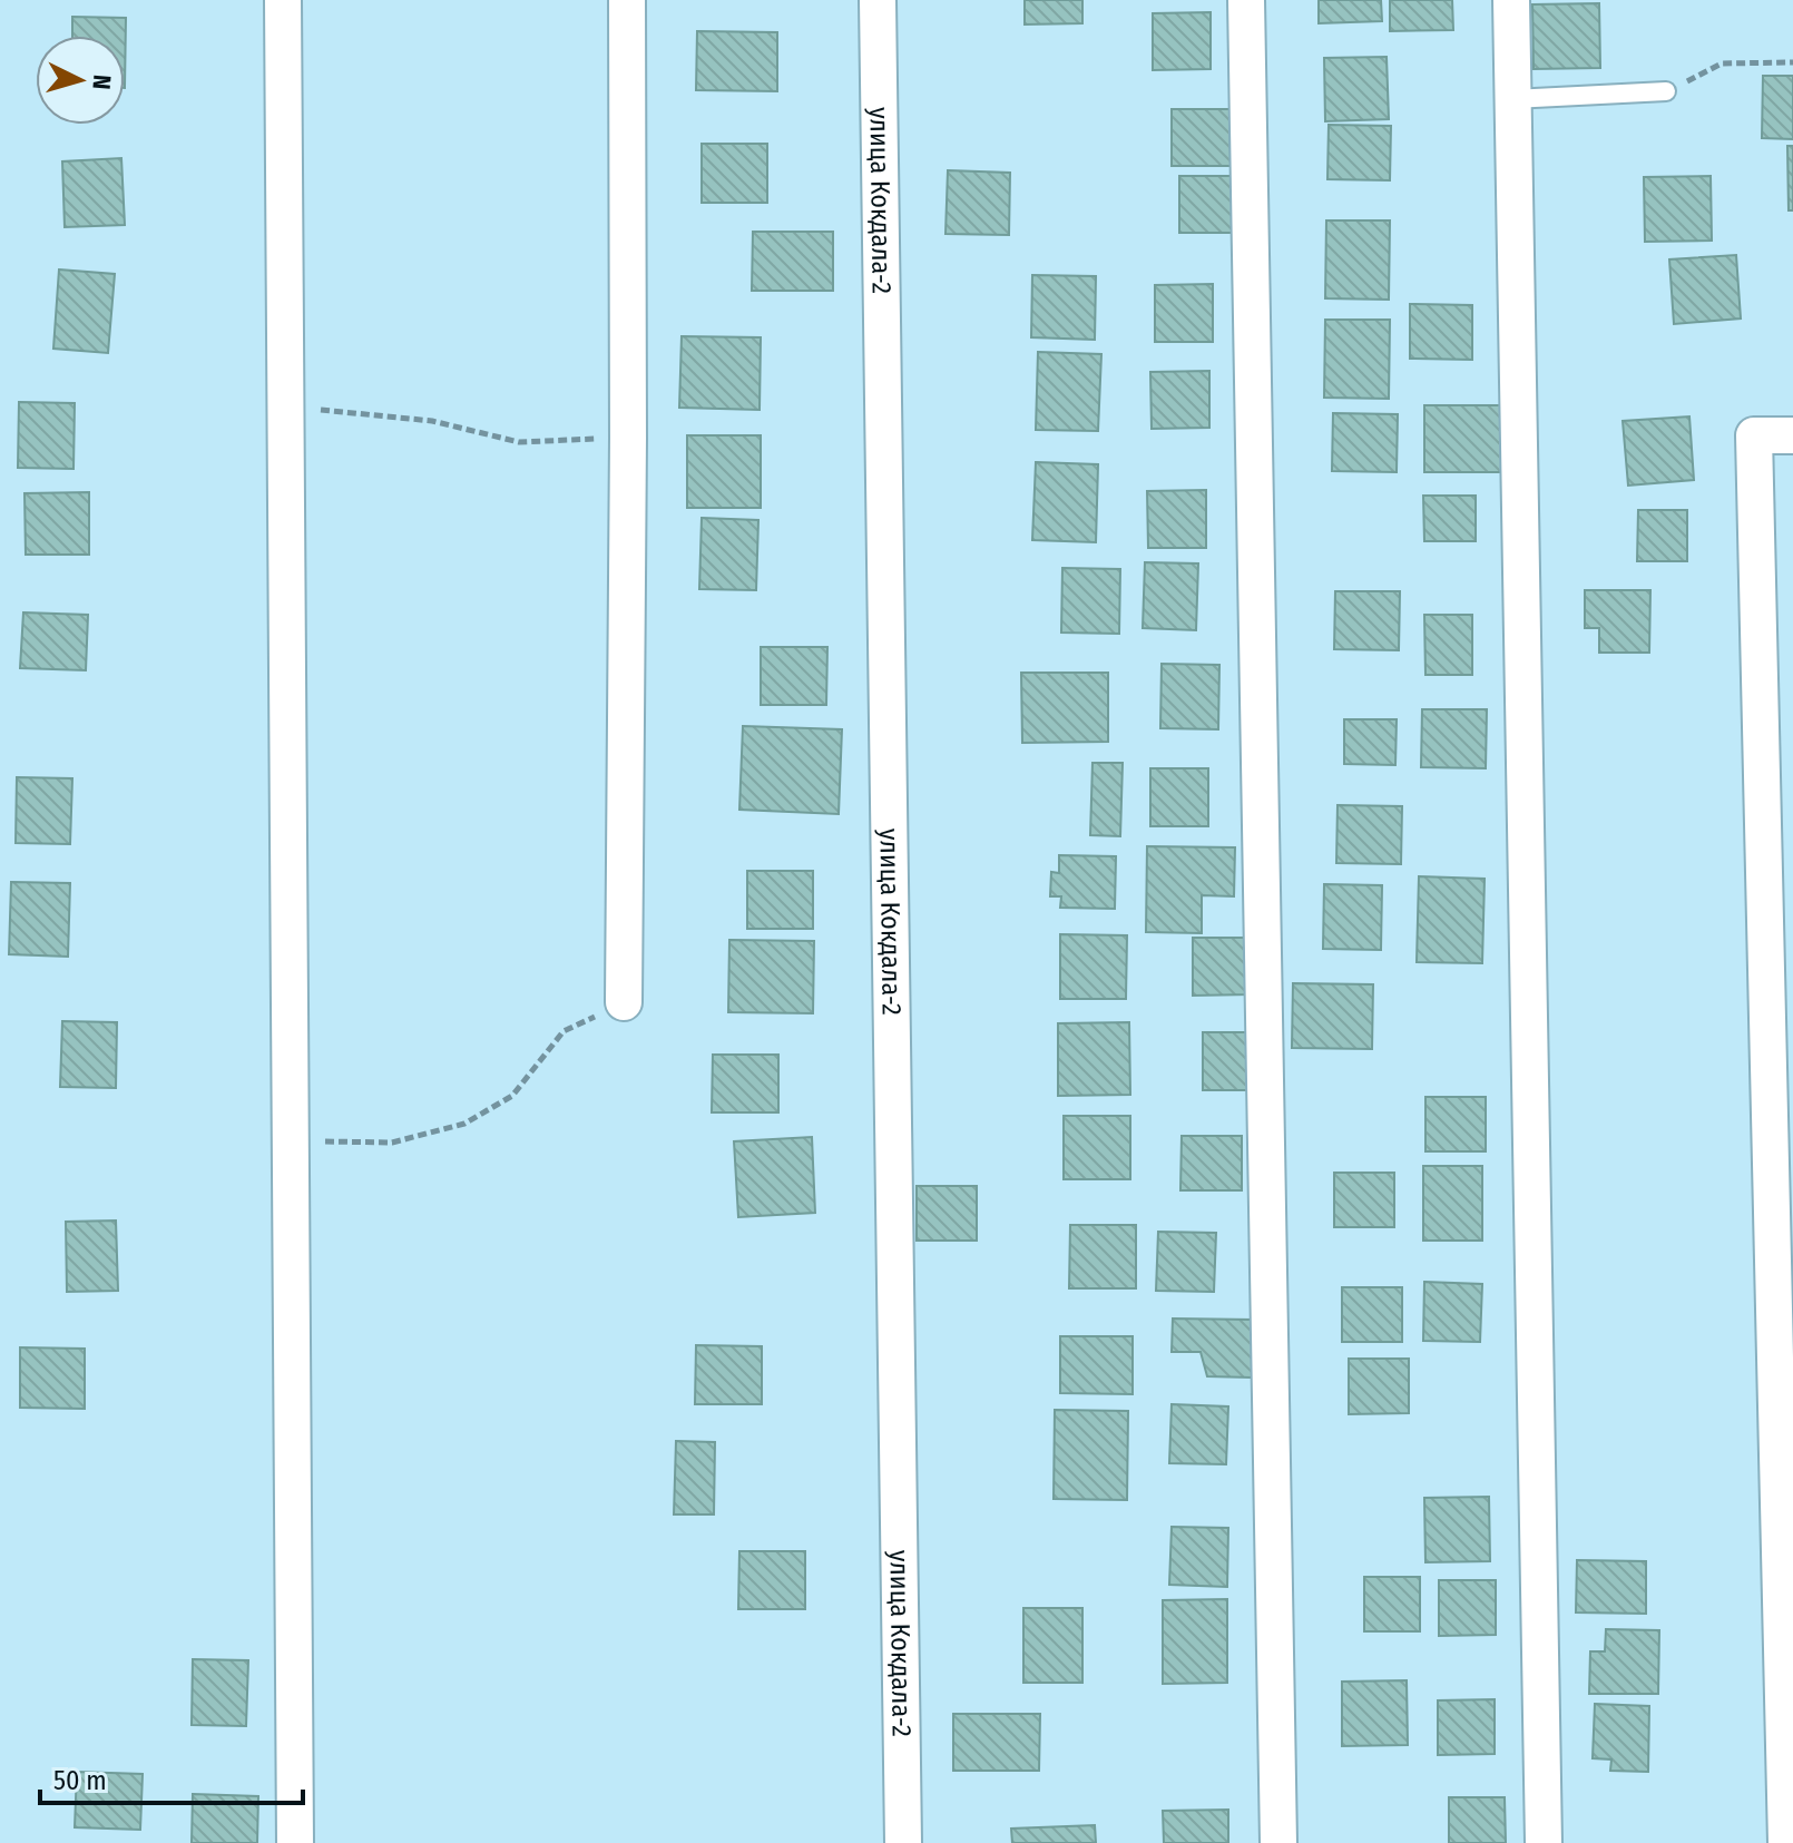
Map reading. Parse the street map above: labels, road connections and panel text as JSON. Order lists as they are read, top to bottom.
{
  "streets": {
    "street": ["улица Кокдала-2"]
  },
  "scale_bar": "50 m",
  "north": "right"
}
